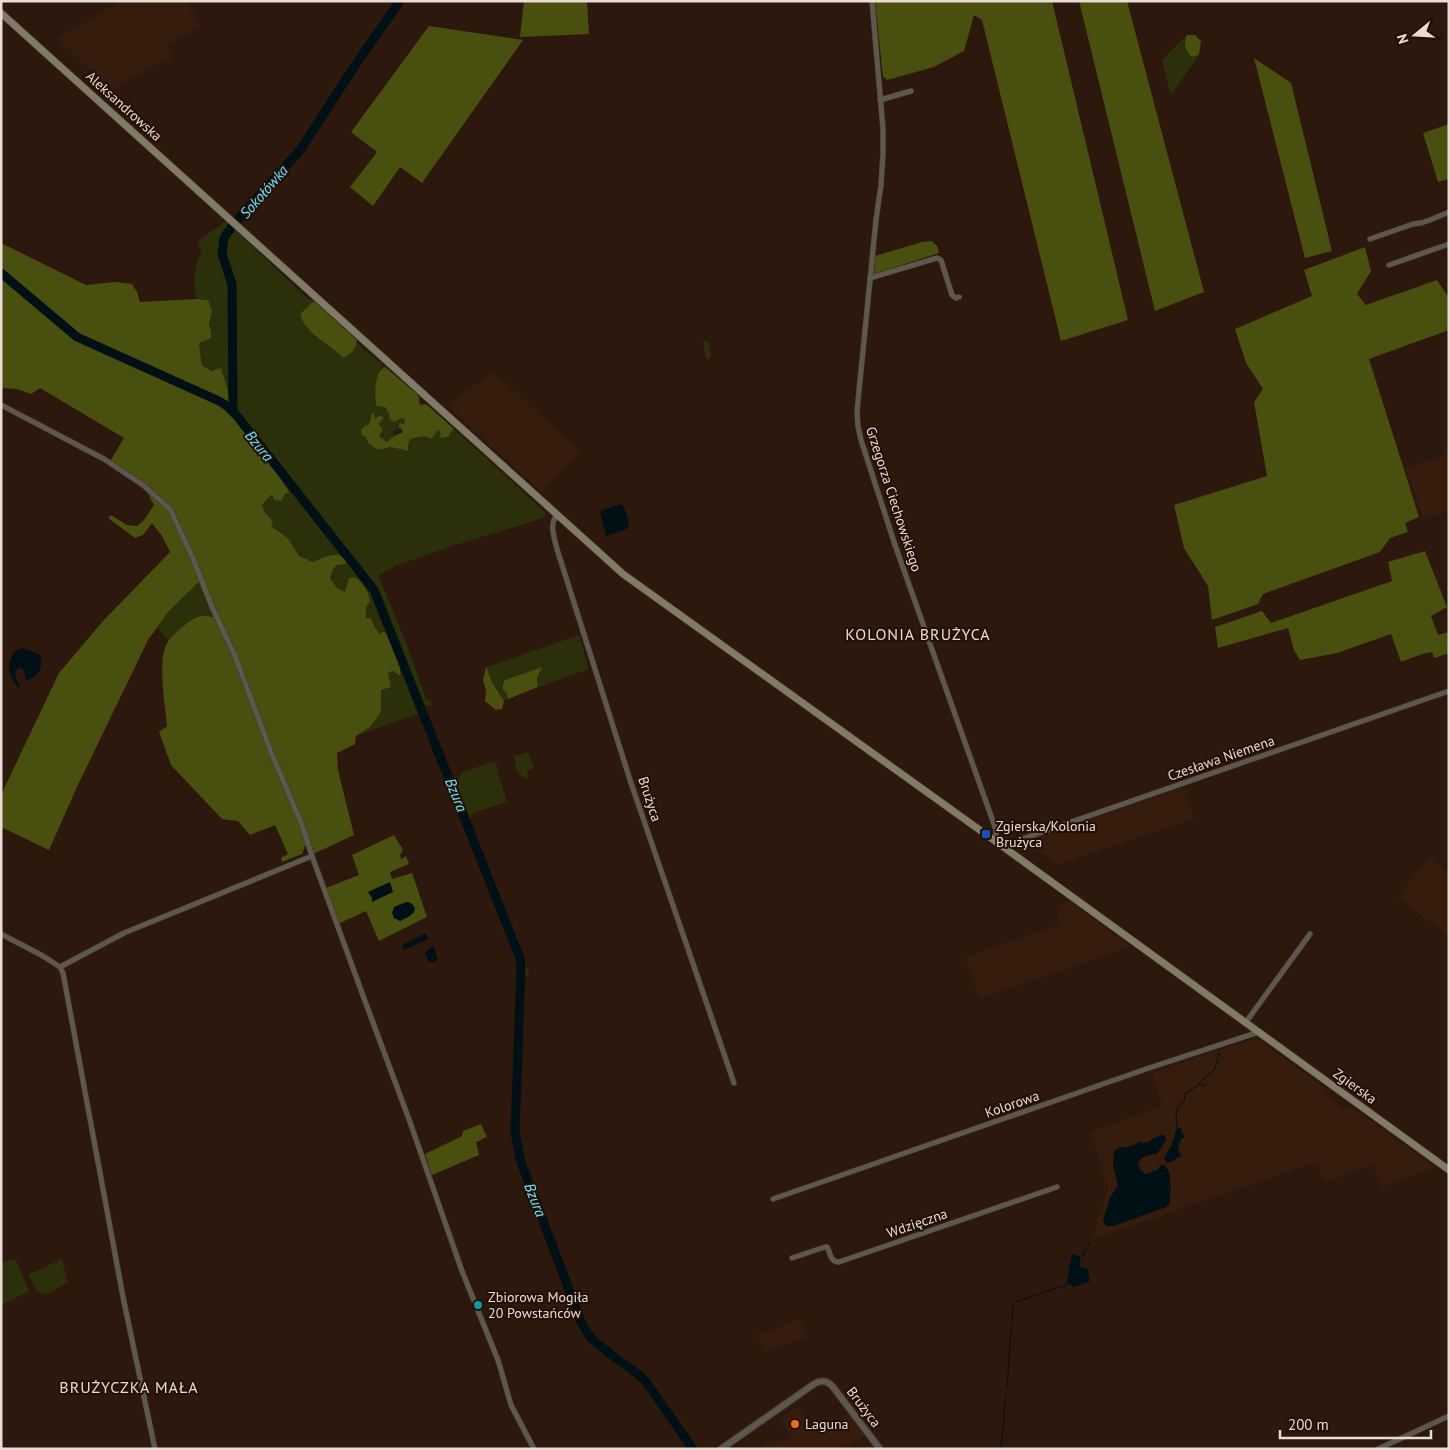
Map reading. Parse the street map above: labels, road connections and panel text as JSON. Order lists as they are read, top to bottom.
{
  "streets": {
    "main road": ["Aleksandrowska", "Zgierska"],
    "street": [
      "Grzegorza Ciechowskiego",
      "Czesława Niemena",
      "Brużyca",
      "Kolorowa",
      "Wdzięczna"
    ]
  },
  "crossings": [
    ["Aleksandrowska", "Brużyca"],
    ["Aleksandrowska", "Zgierska"],
    ["Grzegorza Ciechowskiego", "Zgierska"],
    ["Czesława Niemena", "Zgierska"],
    ["Brużyca", "Zgierska"],
    ["Zgierska", "Kolorowa"]
  ],
  "districts": ["KOLONIA BRUŻYCA", "BRUŻYCZKA MAŁA"],
  "water": ["Sokołówka", "Bzura"],
  "places": {
    "transit": ["Zgierska/Kolonia Brużyca"],
    "other": ["Zbiorowa Mogiła 20 Powstańców", "Laguna"]
  },
  "scale_bar": "200 m",
  "north": "left"
}
